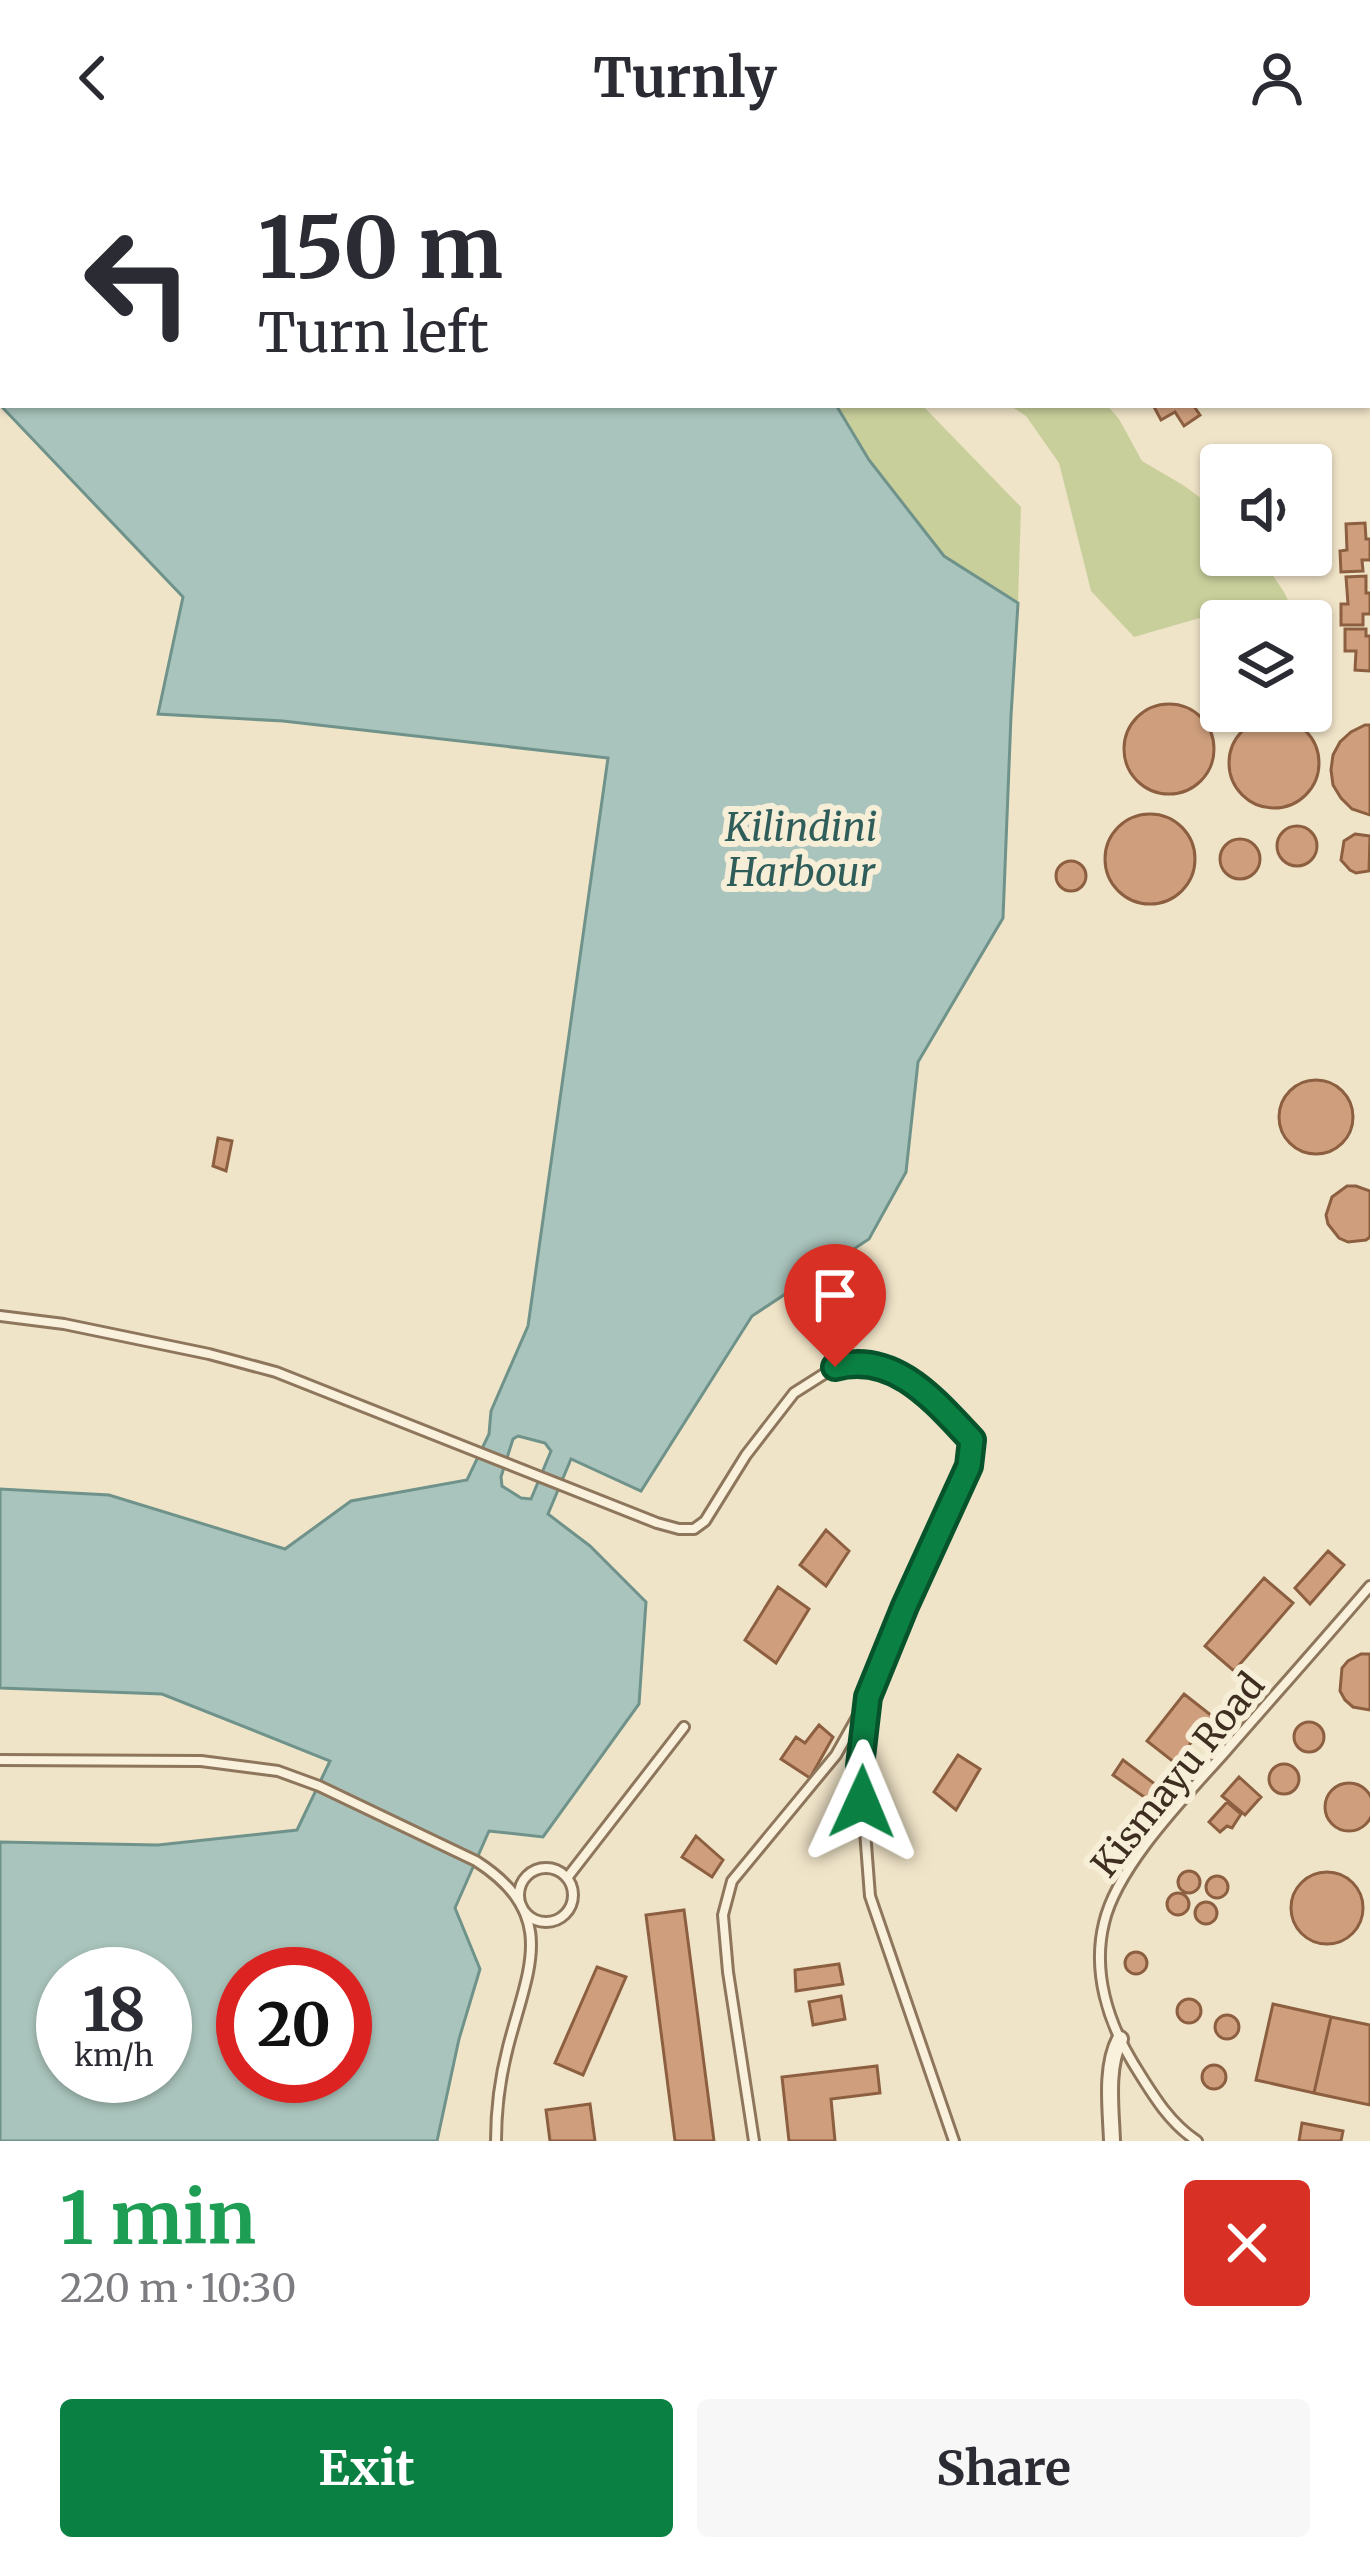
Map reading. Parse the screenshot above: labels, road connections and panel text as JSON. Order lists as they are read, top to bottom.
{
  "streets": {
    "lane": ["Kismayu Road"]
  },
  "water": ["Kilindini Harbour"],
  "page": {
    "header": "Turnly",
    "turn": ["150 m", "Turn left"],
    "speed": "18 km/h",
    "limit": "20",
    "heading": ["1 min", "220 m · 10:30"],
    "buttons": ["Exit", "Share"]
  }
}
